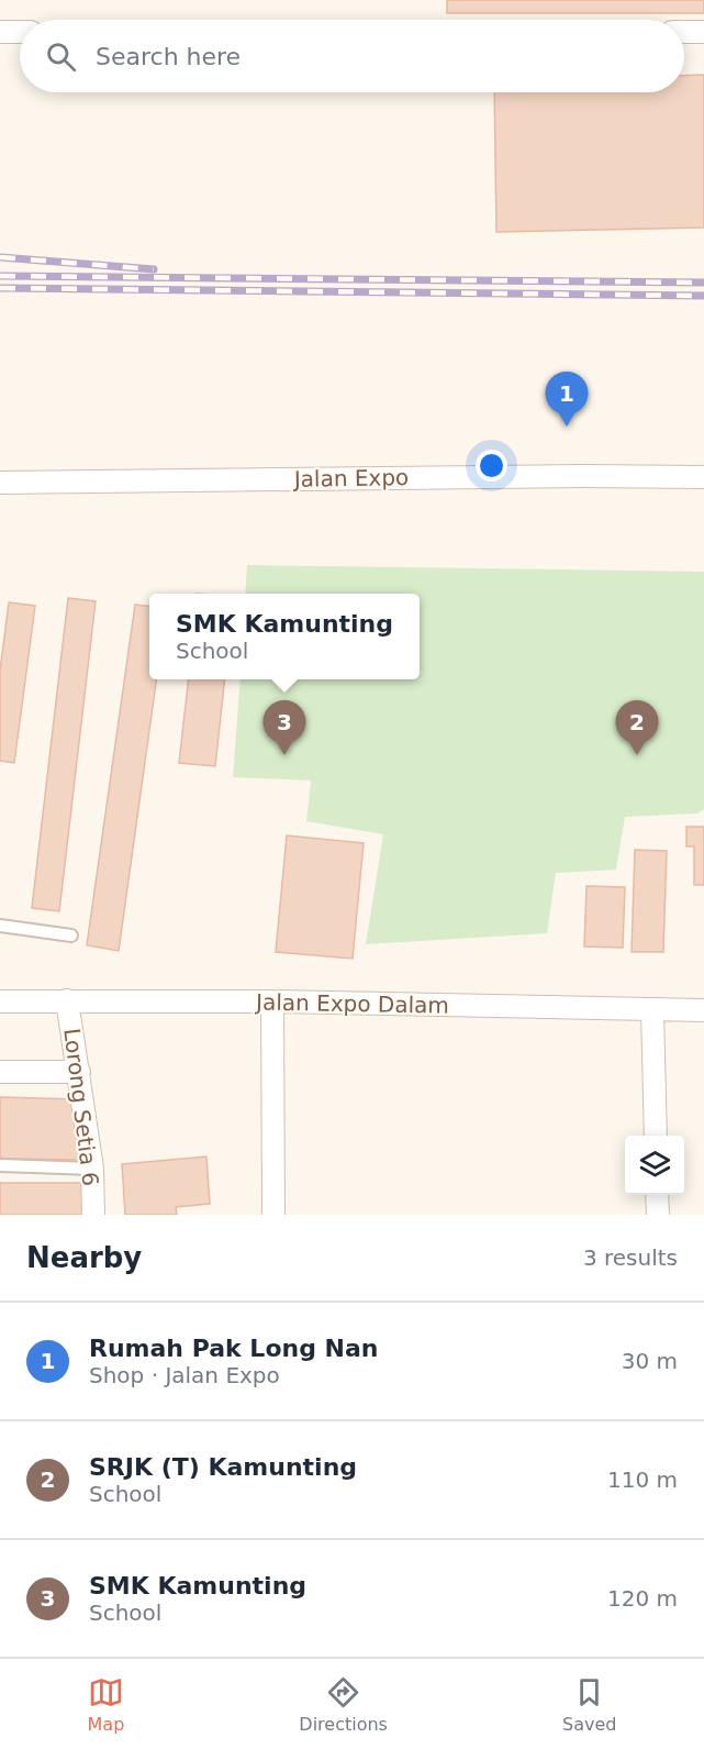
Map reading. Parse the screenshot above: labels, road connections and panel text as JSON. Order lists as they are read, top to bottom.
{
  "streets": {
    "street": ["Jalan Expo", "Jalan Expo Dalam", "Lorong Setia 6"]
  },
  "crossings": [
    ["Jalan Expo Dalam", "Lorong Setia 6"]
  ],
  "page": {
    "search": "Search here",
    "pins": ["1", "2", "3"],
    "popup": ["SMK Kamunting", "School"],
    "heading": ["Nearby", "3 results"],
    "list": [
      {
        "mark": "1",
        "name": "Rumah Pak Long Nan",
        "note": "Shop · Jalan Expo",
        "value": "30 m"
      },
      {
        "mark": "2",
        "name": "SRJK (T) Kamunting",
        "note": "School",
        "value": "110 m"
      },
      {
        "mark": "3",
        "name": "SMK Kamunting",
        "note": "School",
        "value": "120 m"
      }
    ],
    "nav": ["Map", "Directions", "Saved"]
  }
}
